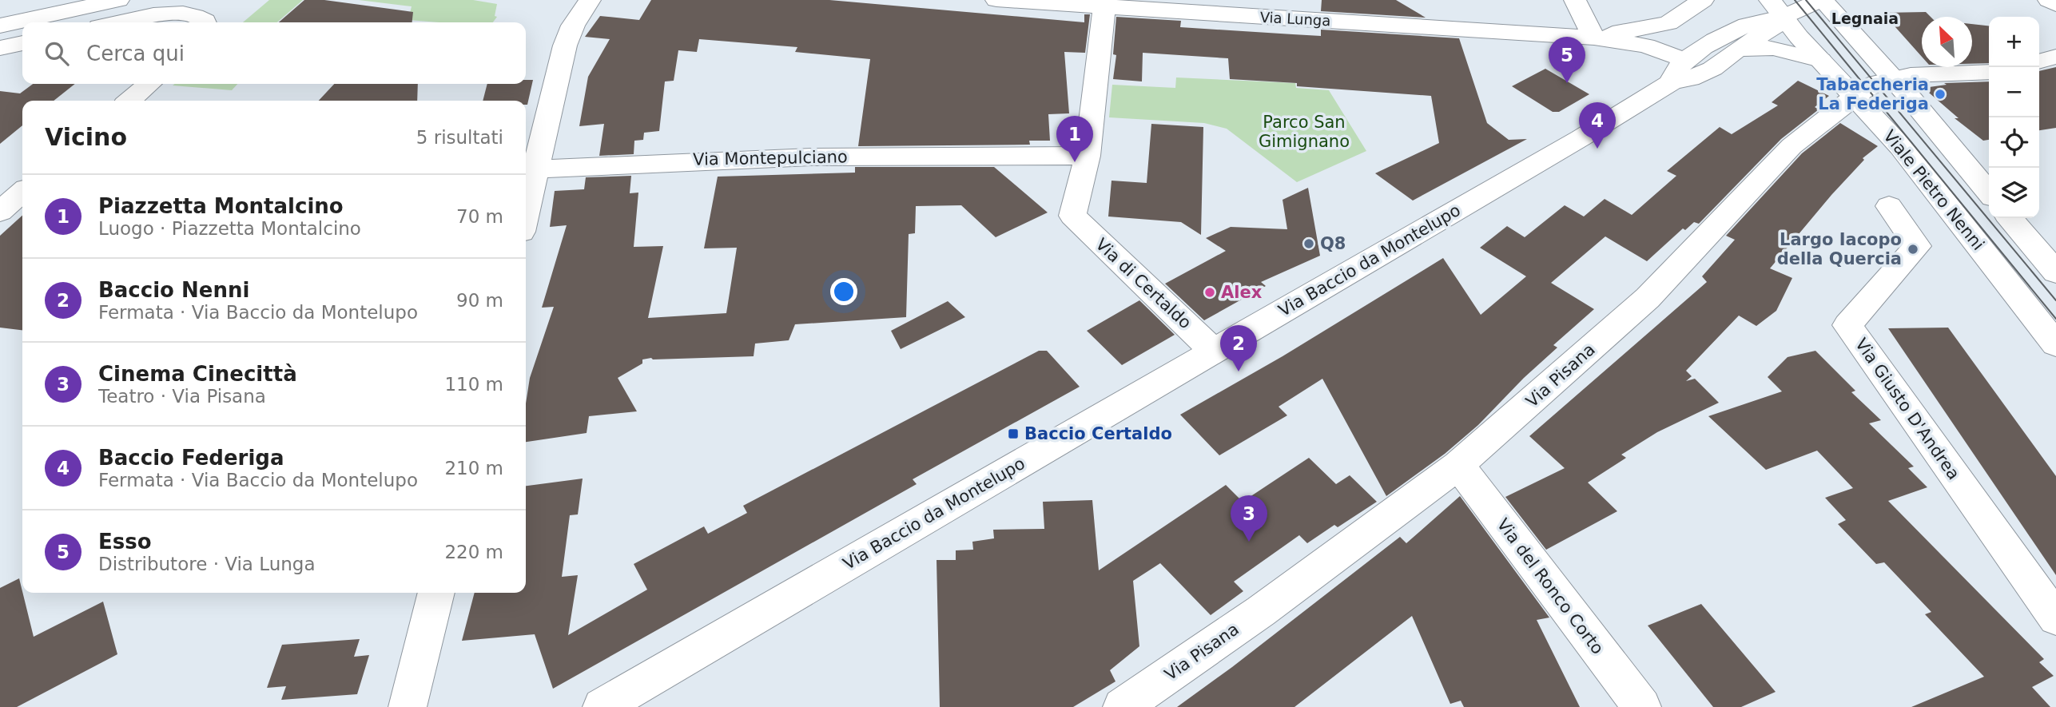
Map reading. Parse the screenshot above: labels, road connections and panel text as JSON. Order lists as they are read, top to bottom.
{
  "streets": {
    "street": [
      "Via Lunga",
      "Via Montepulciano",
      "Viale Pietro Nenni",
      "Via Baccio da Montelupo",
      "Via di Certaldo",
      "Via Pisana",
      "Via Giusto D'Andrea",
      "Via del Ronco Corto"
    ]
  },
  "crossings": [
    ["Via Lunga", "Via Baccio da Montelupo"],
    ["Via Montepulciano", "Via di Certaldo"],
    ["Viale Pietro Nenni", "Via Baccio da Montelupo"],
    ["Viale Pietro Nenni", "Via Pisana"],
    ["Via Baccio da Montelupo", "Via di Certaldo"],
    ["Via Pisana", "Via del Ronco Corto"]
  ],
  "districts": ["Legnaia"],
  "parks": ["Parco San Gimignano"],
  "places": {
    "other": [
      "Tabaccheria La Federiga",
      "Q8",
      "Largo Iacopo della Quercia",
      "Alex"
    ],
    "transit": ["Baccio Certaldo"]
  },
  "north": "top left",
  "page": {
    "map_buttons": ["+", "−"],
    "search": "Cerca qui",
    "pins": [
      "5",
      "4",
      "1",
      "2",
      "3"
    ],
    "heading": ["Vicino", "5 risultati"],
    "list": [
      {
        "mark": "1",
        "name": "Piazzetta Montalcino",
        "note": "Luogo · Piazzetta Montalcino",
        "value": "70 m"
      },
      {
        "mark": "2",
        "name": "Baccio Nenni",
        "note": "Fermata · Via Baccio da Montelupo",
        "value": "90 m"
      },
      {
        "mark": "3",
        "name": "Cinema Cinecittà",
        "note": "Teatro · Via Pisana",
        "value": "110 m"
      },
      {
        "mark": "4",
        "name": "Baccio Federiga",
        "note": "Fermata · Via Baccio da Montelupo",
        "value": "210 m"
      },
      {
        "mark": "5",
        "name": "Esso",
        "note": "Distributore · Via Lunga",
        "value": "220 m"
      }
    ]
  }
}
